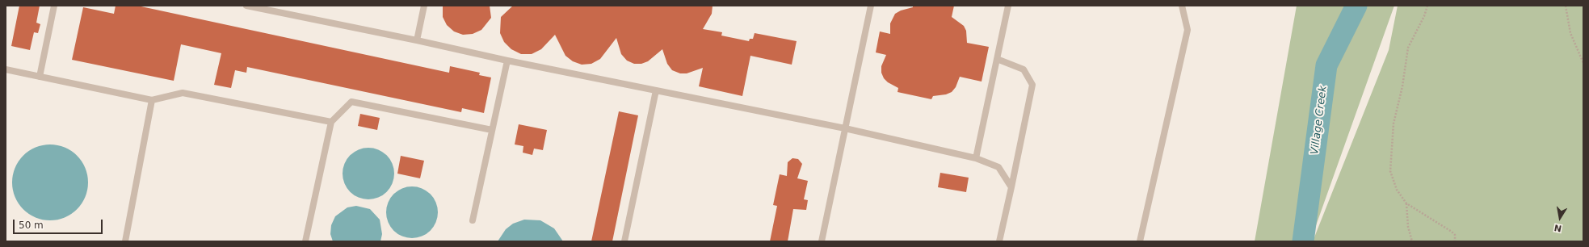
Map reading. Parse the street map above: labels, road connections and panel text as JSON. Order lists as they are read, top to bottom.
{
  "water": ["Village Creek"],
  "scale_bar": "50 m",
  "north": "bottom"
}
